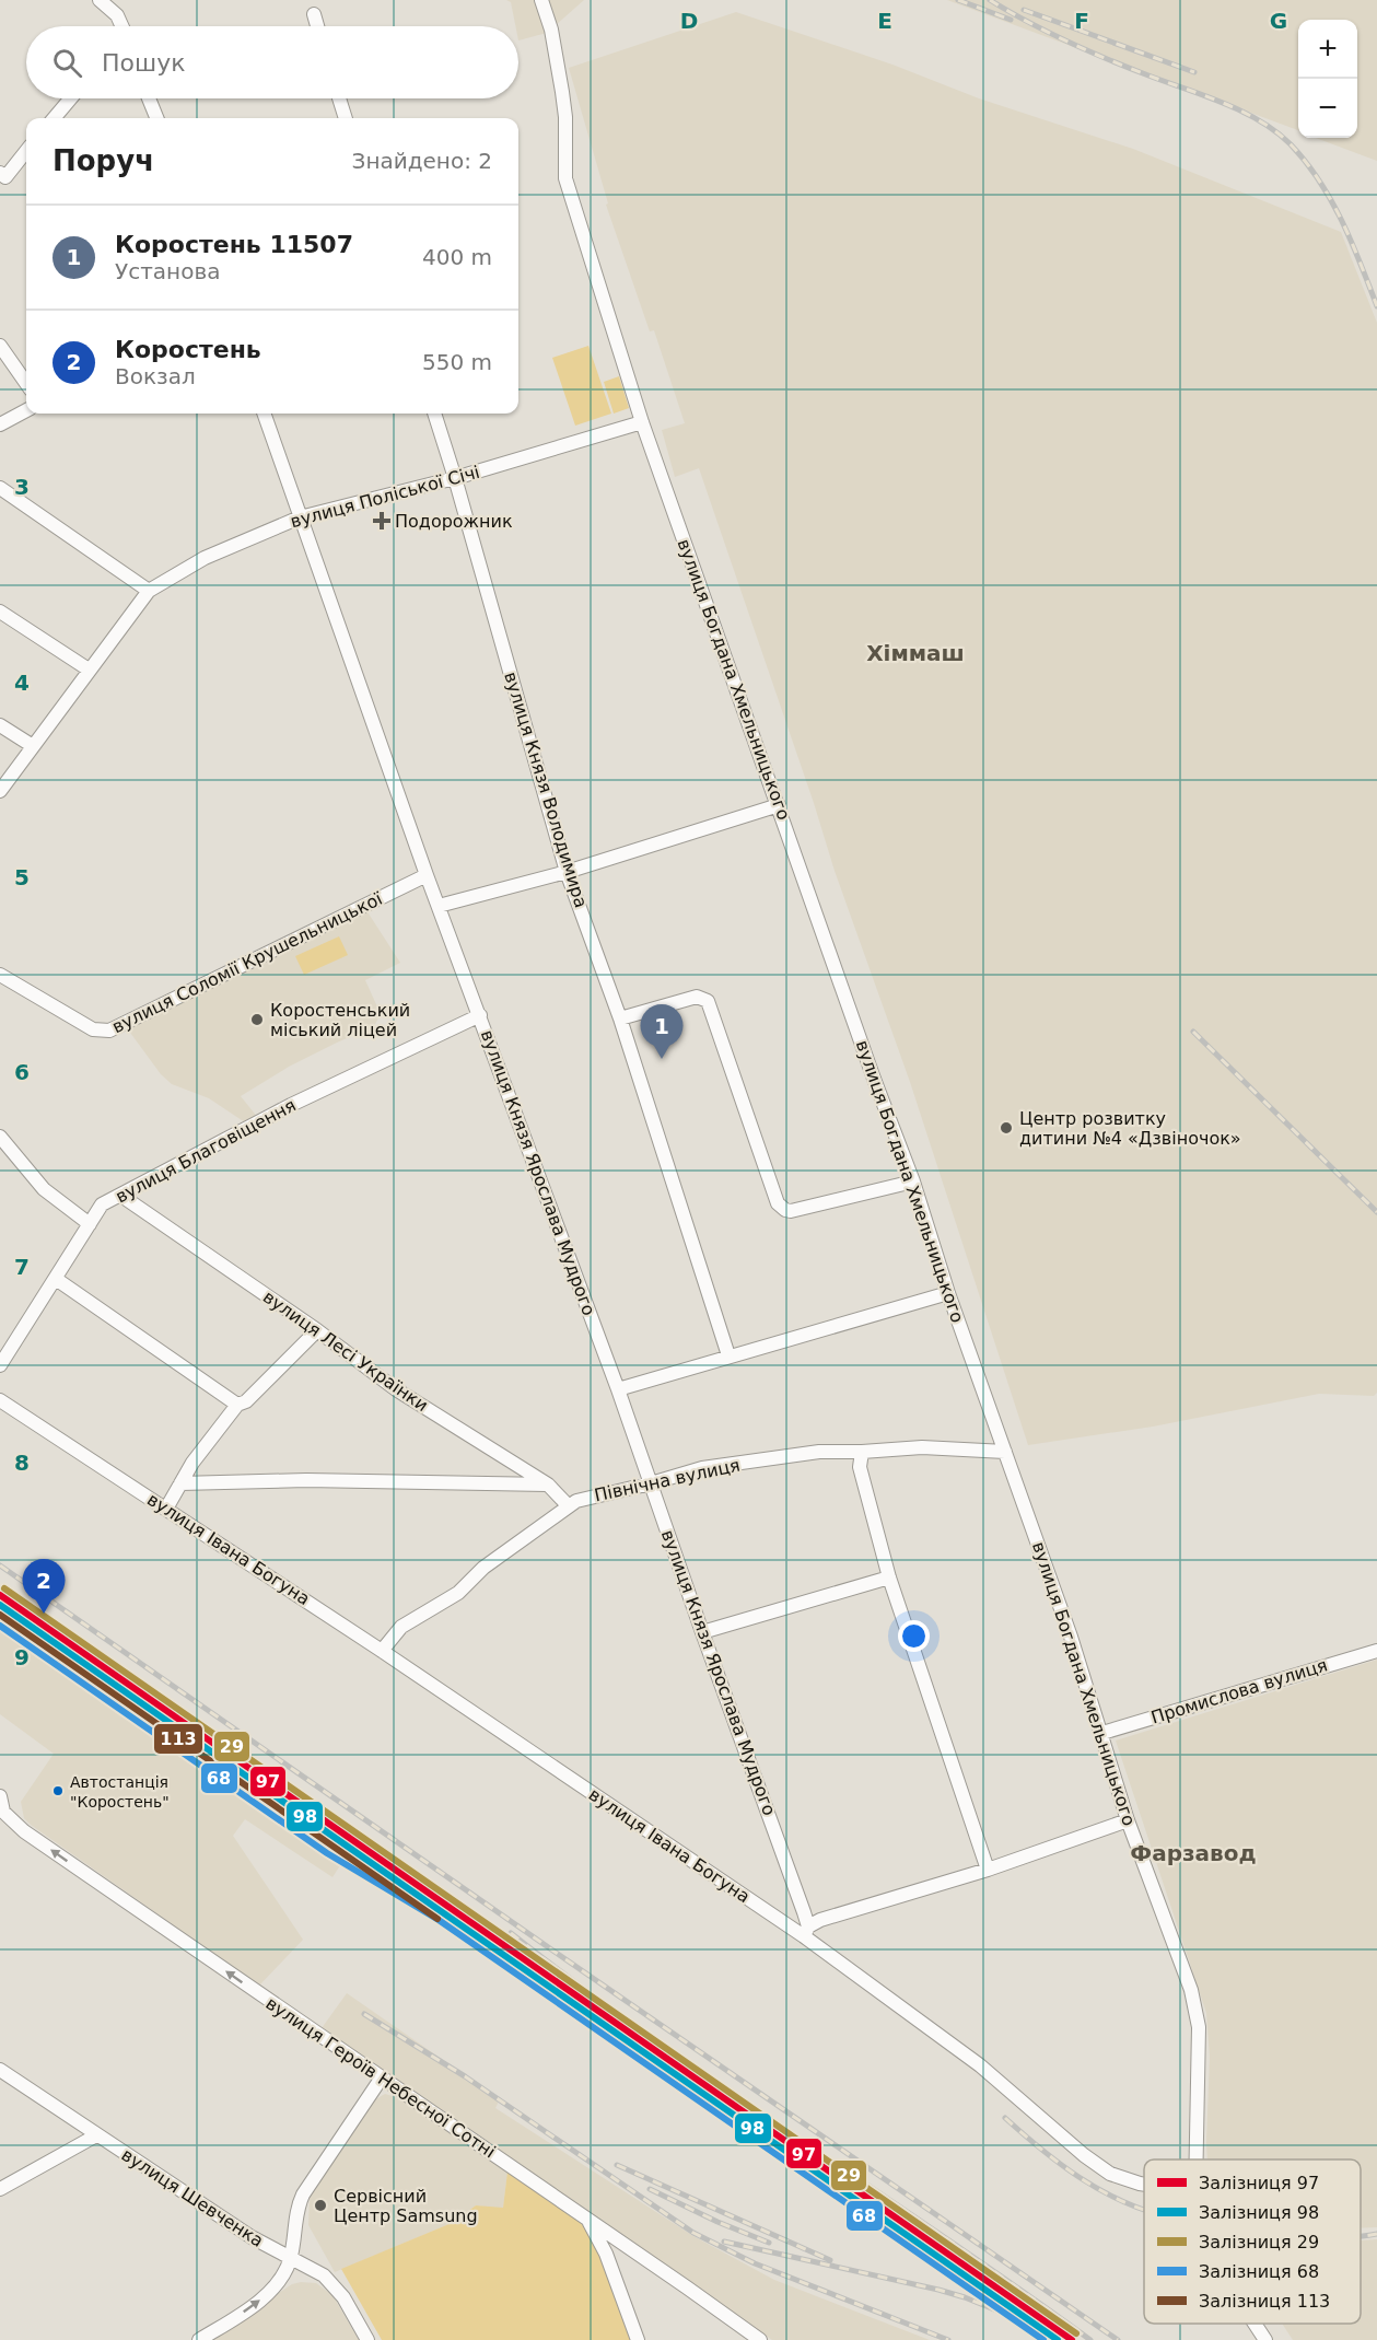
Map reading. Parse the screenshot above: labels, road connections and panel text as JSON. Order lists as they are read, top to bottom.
{
  "streets": {
    "street": [
      "вулиця Поліської Січі",
      "вулиця Богдана Хмельницького",
      "вулиця Князя Володимира",
      "вулиця Соломії Крушельницької",
      "вулиця Благовіщення",
      "вулиця Князя Ярослава Мудрого",
      "вулиця Лесі Українки",
      "Північна вулиця",
      "вулиця Івана Богуна",
      "Промислова вулиця",
      "вулиця Героїв Небесної Сотні",
      "вулиця Шевченка"
    ]
  },
  "crossings": [
    ["вулиця Поліської Січі", "вулиця Богдана Хмельницького"],
    ["вулиця Поліської Січі", "вулиця Князя Володимира"],
    ["вулиця Поліської Січі", "вулиця Князя Ярослава Мудрого"],
    ["вулиця Богдана Хмельницького", "Північна вулиця"],
    ["вулиця Богдана Хмельницького", "Промислова вулиця"],
    ["вулиця Соломії Крушельницької", "вулиця Князя Ярослава Мудрого"],
    ["вулиця Благовіщення", "вулиця Князя Ярослава Мудрого"],
    ["вулиця Благовіщення", "вулиця Лесі Українки"],
    ["вулиця Князя Ярослава Мудрого", "Північна вулиця"],
    ["вулиця Князя Ярослава Мудрого", "вулиця Івана Богуна"],
    ["вулиця Лесі Українки", "Північна вулиця"],
    ["Північна вулиця", "вулиця Івана Богуна"]
  ],
  "one_way": ["вулиця Героїв Небесної Сотні"],
  "districts": ["Хіммаш", "Фарзавод"],
  "places": {
    "health": ["Подорожник"],
    "other": [
      "Коростенський міський ліцей",
      "Центр розвитку дитини №4 «Дзвіночок»",
      "Автостанція \"Коростень\"",
      "Сервісний Центр Samsung"
    ]
  },
  "lines": [
    "rail line 29",
    "rail line 97",
    "rail line 98",
    "rail line 113",
    "rail line 68"
  ],
  "legend": [
    "Залізниця 97",
    "Залізниця 98",
    "Залізниця 29",
    "Залізниця 68",
    "Залізниця 113"
  ],
  "page": {
    "map_buttons": ["+", "−"],
    "search": "Пошук",
    "heading": ["Поруч", "Знайдено: 2"],
    "list": [
      {
        "mark": "1",
        "name": "Коростень 11507",
        "note": "Установа",
        "value": "400 m"
      },
      {
        "mark": "2",
        "name": "Коростень",
        "note": "Вокзал",
        "value": "550 m"
      }
    ],
    "pins": ["1", "2"]
  },
  "grid": {
    "columns": [
      "D",
      "E",
      "F",
      "G"
    ],
    "rows": [
      "3",
      "4",
      "5",
      "6",
      "7",
      "8",
      "9"
    ]
  }
}
